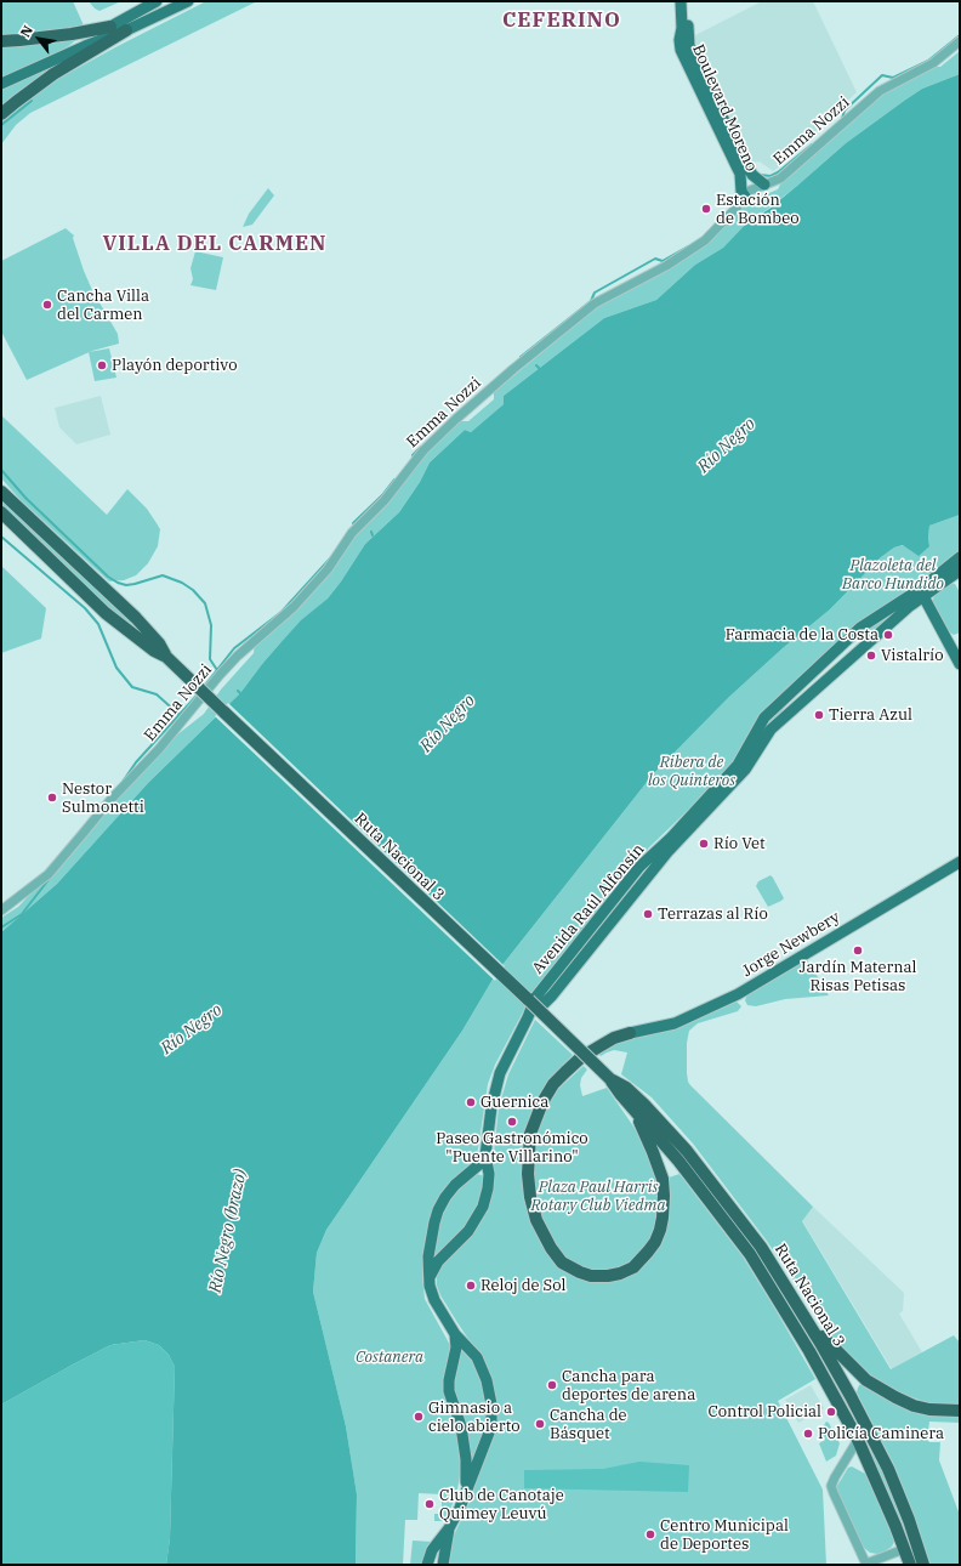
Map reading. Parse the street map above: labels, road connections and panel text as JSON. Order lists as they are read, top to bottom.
{
  "streets": {
    "highway": ["Ruta Nacional 3"],
    "main road": ["Boulevard Moreno", "Avenida Raúl Alfonsín", "Jorge Newbery"],
    "street": ["Emma Nozzi"]
  },
  "crossings": [
    ["Boulevard Moreno", "Emma Nozzi"]
  ],
  "districts": ["CEFERINO", "VILLA DEL CARMEN"],
  "water": ["Río Negro", "Río Negro (brazo)"],
  "parks": [
    "Plazoleta del Barco Hundido",
    "Ribera de los Quinteros",
    "Plaza Paul Harris Rotary Club Viedma",
    "Costanera"
  ],
  "places": [
    "Estación de Bombeo",
    "Cancha Villa del Carmen",
    "Playón deportivo",
    "Farmacia de la Costa",
    "Vistalrío",
    "Tierra Azul",
    "Nestor Sulmonetti",
    "Río Vet",
    "Terrazas al Río",
    "Jardín Maternal Risas Petisas",
    "Guernica",
    "Paseo Gastronómico \"Puente Villarino\"",
    "Reloj de Sol",
    "Cancha para deportes de arena",
    "Control Policial",
    "Gimnasio a cielo abierto",
    "Cancha de Básquet",
    "Policía Caminera",
    "Club de Canotaje Quimey Leuvú",
    "Centro Municipal de Deportes"
  ],
  "north": "top left"
}
